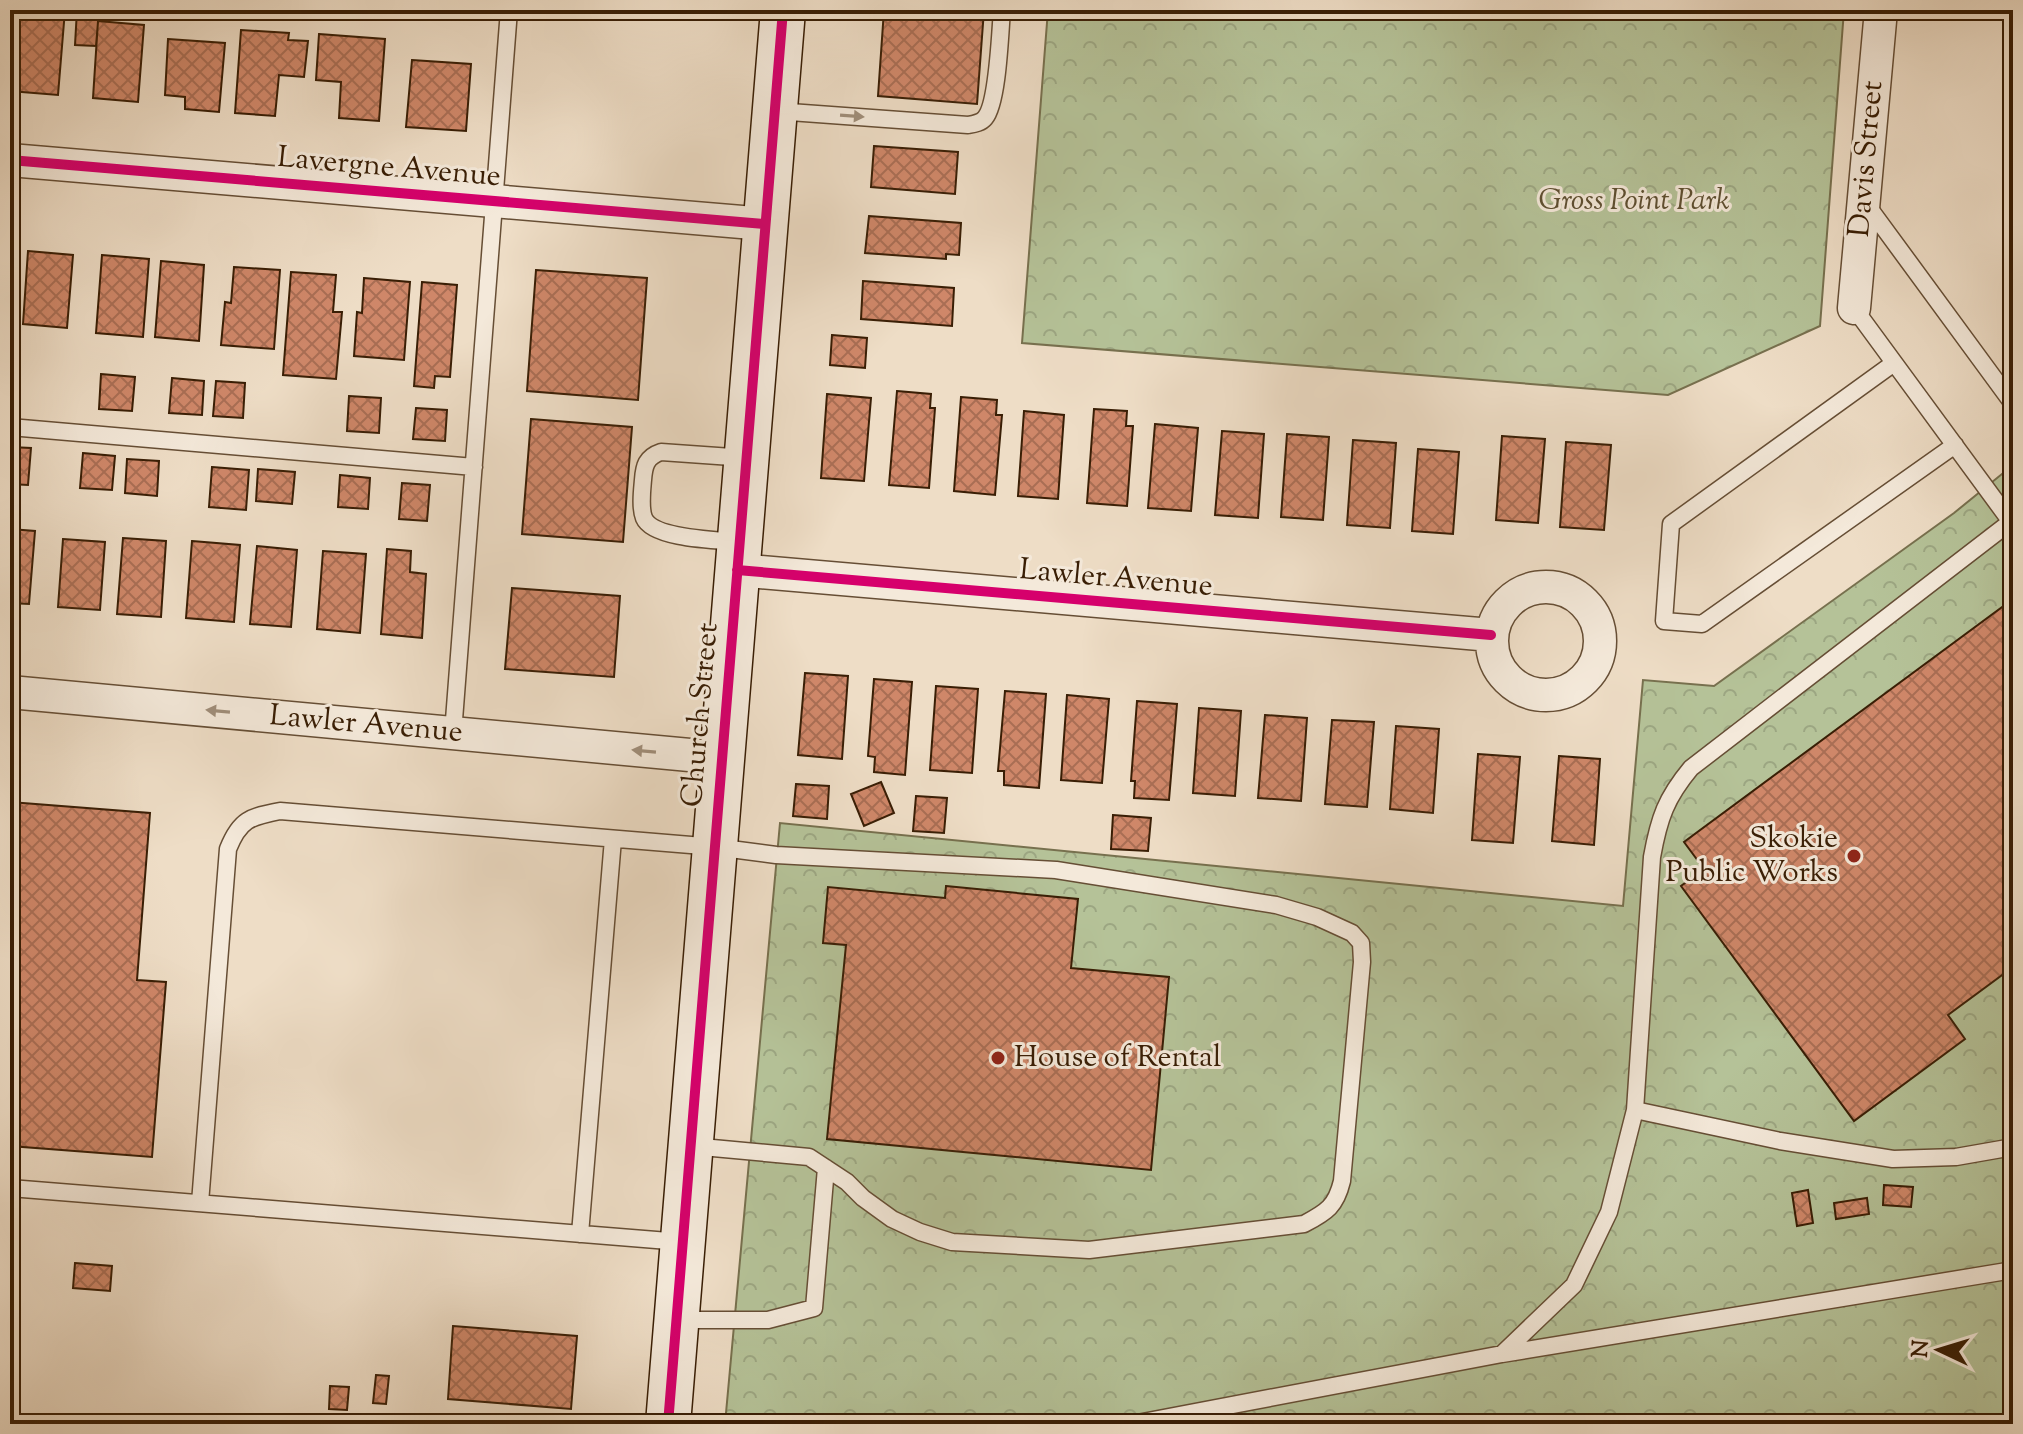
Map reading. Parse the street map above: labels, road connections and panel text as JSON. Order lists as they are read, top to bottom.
{
  "streets": {
    "street": [
      "Davis Street",
      "Lavergne Avenue",
      "Lawler Avenue",
      "Church Street"
    ]
  },
  "crossings": [
    ["Lavergne Avenue", "Church Street"],
    ["Lawler Avenue", "Church Street"]
  ],
  "one_way": ["Lawler Avenue"],
  "parks": ["Gross Point Park"],
  "places": ["Skokie Public Works", "House of Rental"],
  "north": "left"
}
